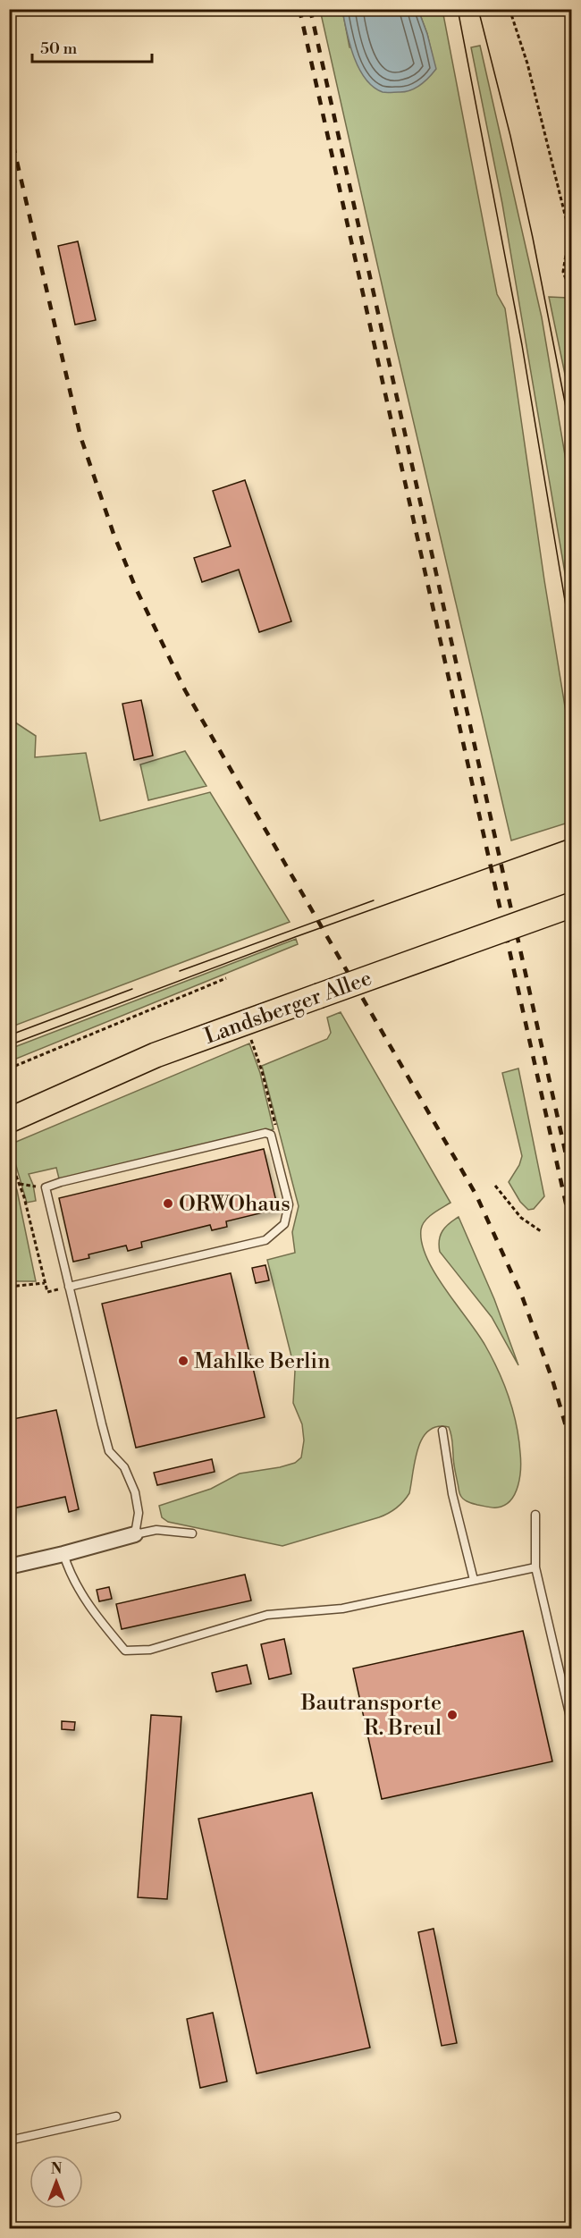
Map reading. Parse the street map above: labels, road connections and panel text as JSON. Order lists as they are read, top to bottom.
{
  "streets": {
    "main road": ["Landsberger Allee"]
  },
  "places": ["ORWOhaus", "Mahlke Berlin", "Bautransporte R. Breul"],
  "scale_bar": "50 m",
  "north": "top"
}
